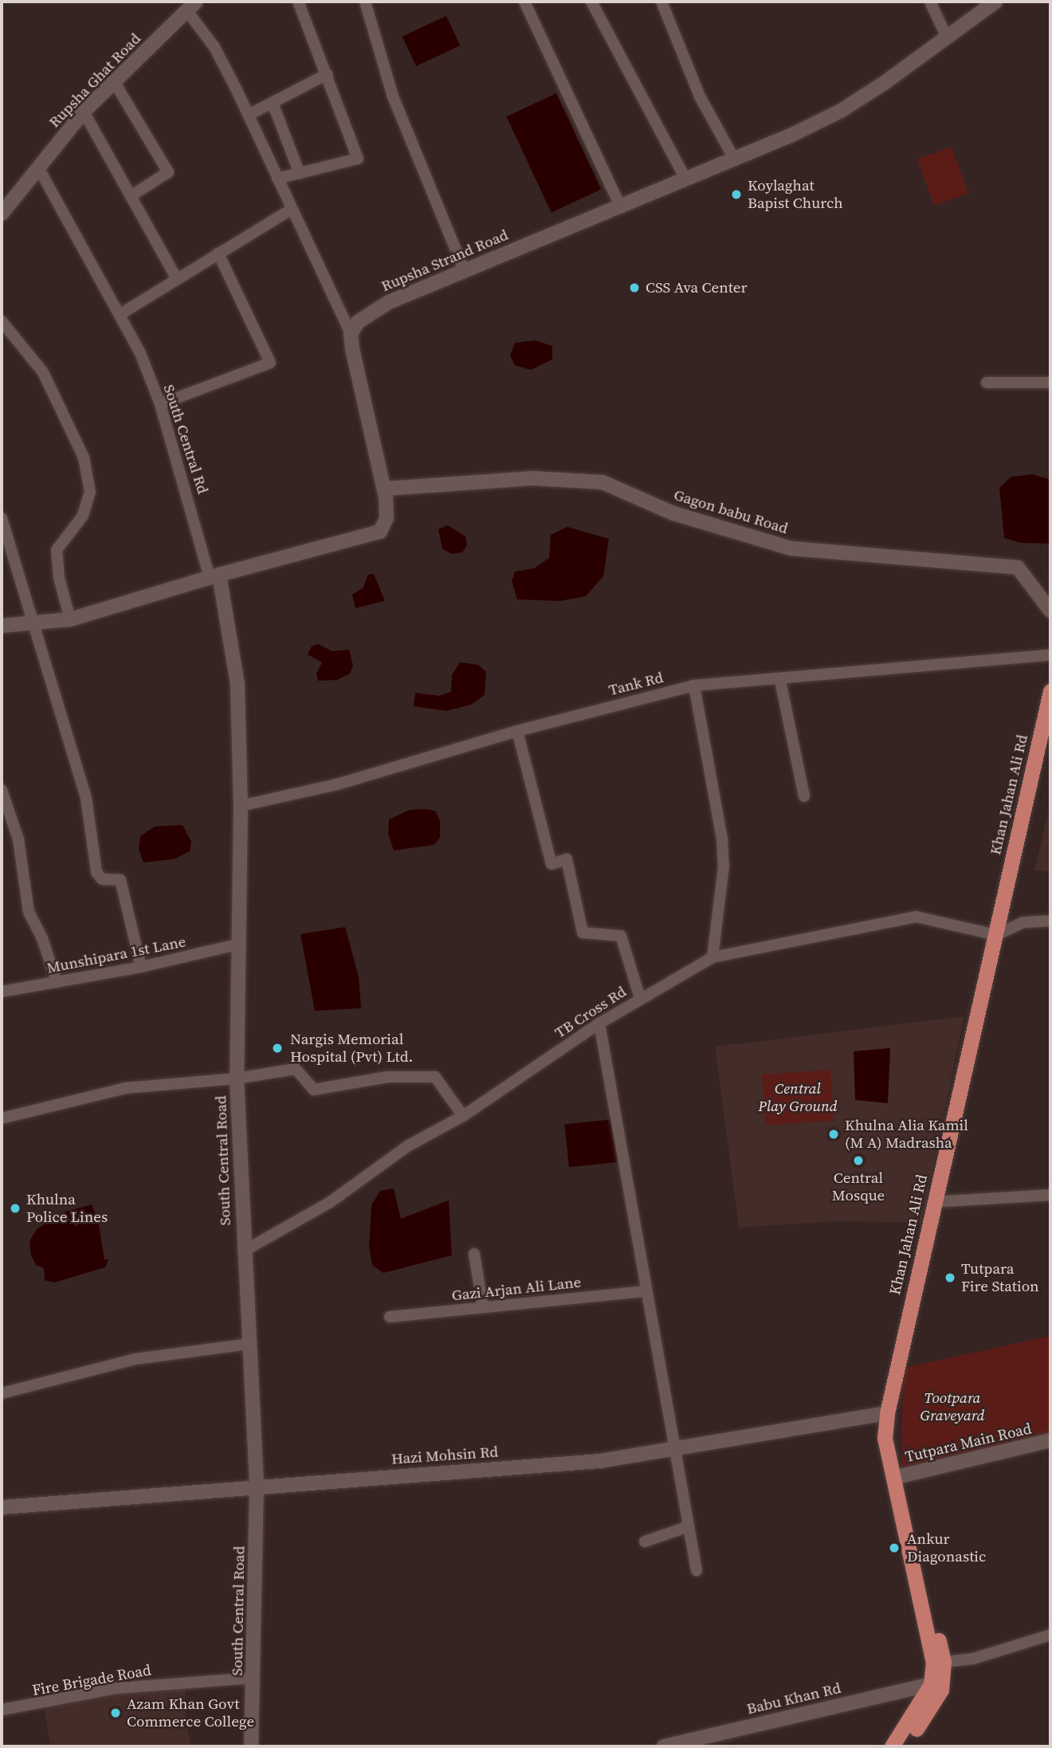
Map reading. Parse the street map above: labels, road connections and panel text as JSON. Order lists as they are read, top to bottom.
{
  "streets": {
    "highway": ["Khan Jahan Ali Rd"],
    "street": [
      "Rupsha Ghat Road",
      "Rupsha Strand Road",
      "South Central Rd",
      "Gagon babu Road",
      "Tank Rd",
      "Munshipara 1st Lane",
      "TB Cross Rd",
      "South Central Road",
      "Gazi Arjan Ali Lane",
      "Tutpara Main Road",
      "Hazi Mohsin Rd",
      "Fire Brigade Road",
      "Babu Khan Rd"
    ]
  },
  "crossings": [
    ["Rupsha Ghat Road", "South Central Rd"],
    ["South Central Rd", "South Central Road"],
    ["Tank Rd", "South Central Road"],
    ["Khan Jahan Ali Rd", "TB Cross Rd"],
    ["Khan Jahan Ali Rd", "Tutpara Main Road"],
    ["Khan Jahan Ali Rd", "Hazi Mohsin Rd"],
    ["Khan Jahan Ali Rd", "Babu Khan Rd"],
    ["Munshipara 1st Lane", "South Central Road"],
    ["TB Cross Rd", "South Central Road"],
    ["South Central Road", "Hazi Mohsin Rd"],
    ["South Central Road", "Fire Brigade Road"]
  ],
  "parks": ["Central Play Ground", "Tootpara Graveyard"],
  "places": [
    "Koylaghat Bapist Church",
    "CSS Ava Center",
    "Nargis Memorial Hospital (Pvt) Ltd.",
    "Khulna Alia Kamil (M A) Madrasha",
    "Central Mosque",
    "Khulna Police Lines",
    "Tutpara Fire Station",
    "Ankur Diagonastic",
    "Azam Khan Govt Commerce College"
  ]
}
